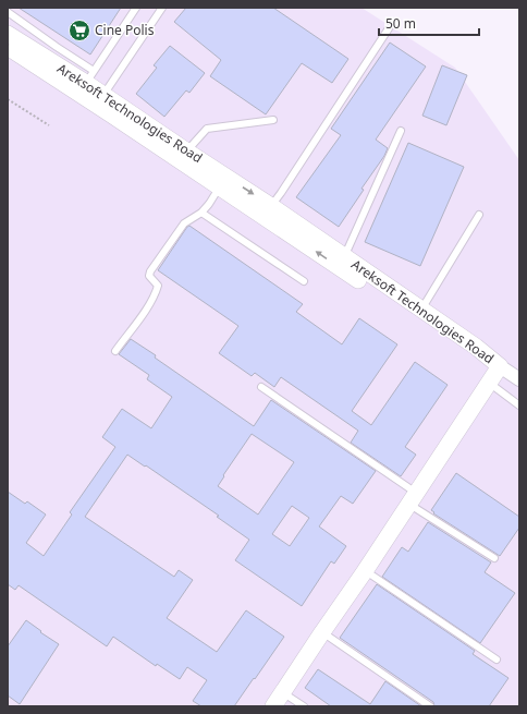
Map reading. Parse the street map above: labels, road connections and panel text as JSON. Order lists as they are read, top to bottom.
{
  "streets": {
    "street": ["Areksoft Technologies Road"]
  },
  "places": {
    "supermarket": ["Cine Polis"]
  },
  "scale_bar": "50 m"
}
